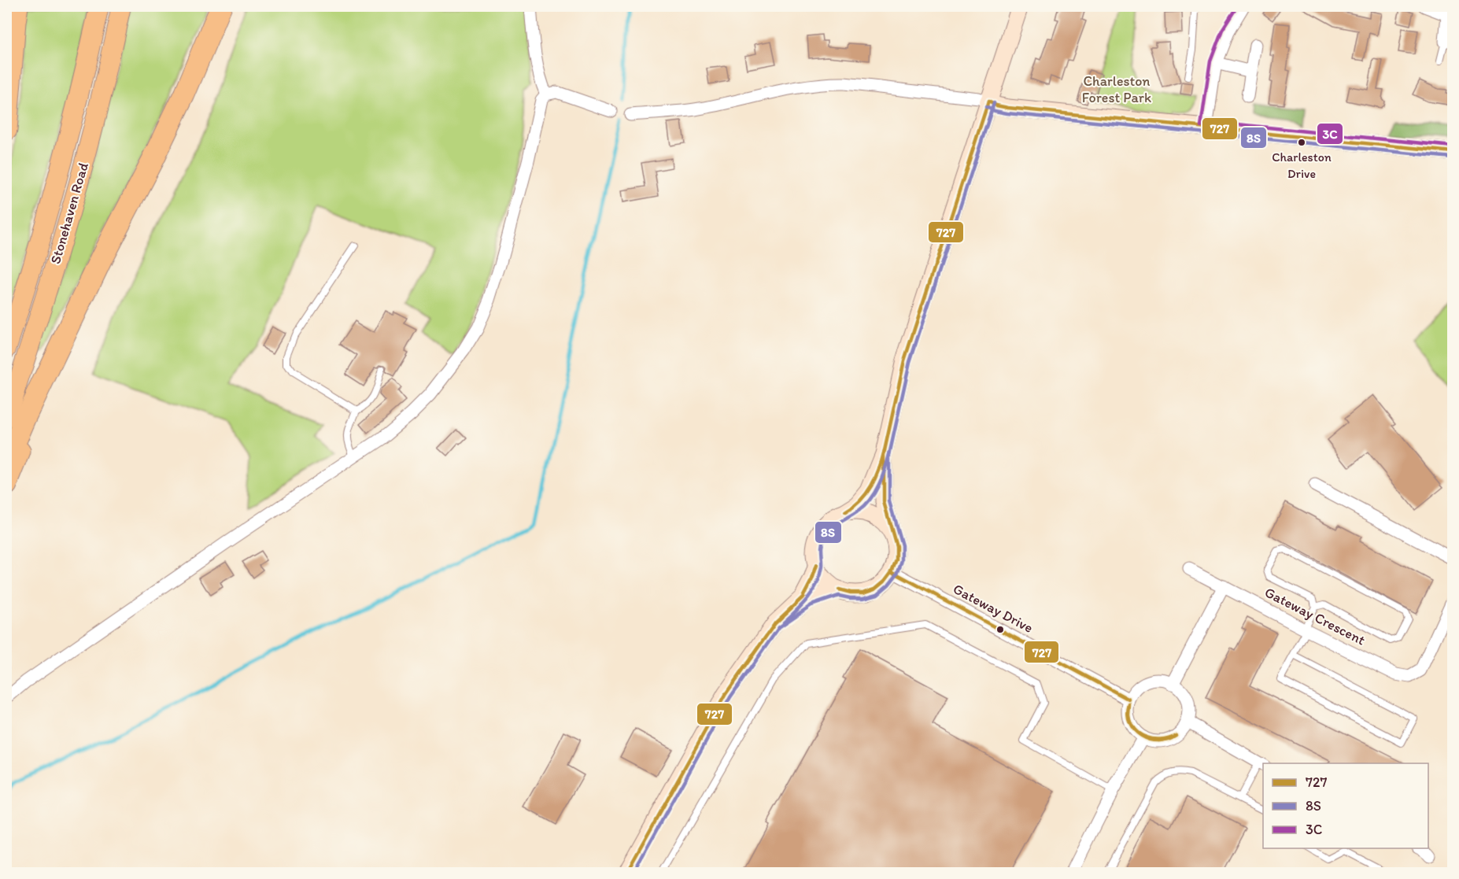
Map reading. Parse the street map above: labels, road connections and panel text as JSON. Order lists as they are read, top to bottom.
{
  "streets": {
    "main road": ["Stonehaven Road"],
    "street": ["Gateway Drive", "Gateway Crescent"]
  },
  "parks": ["Charleston Forest Park"],
  "places": ["Charleston Drive"],
  "lines": ["transit line 3C", "transit line 727", "transit line 8S"],
  "legend": ["727", "8S", "3C"]
}
